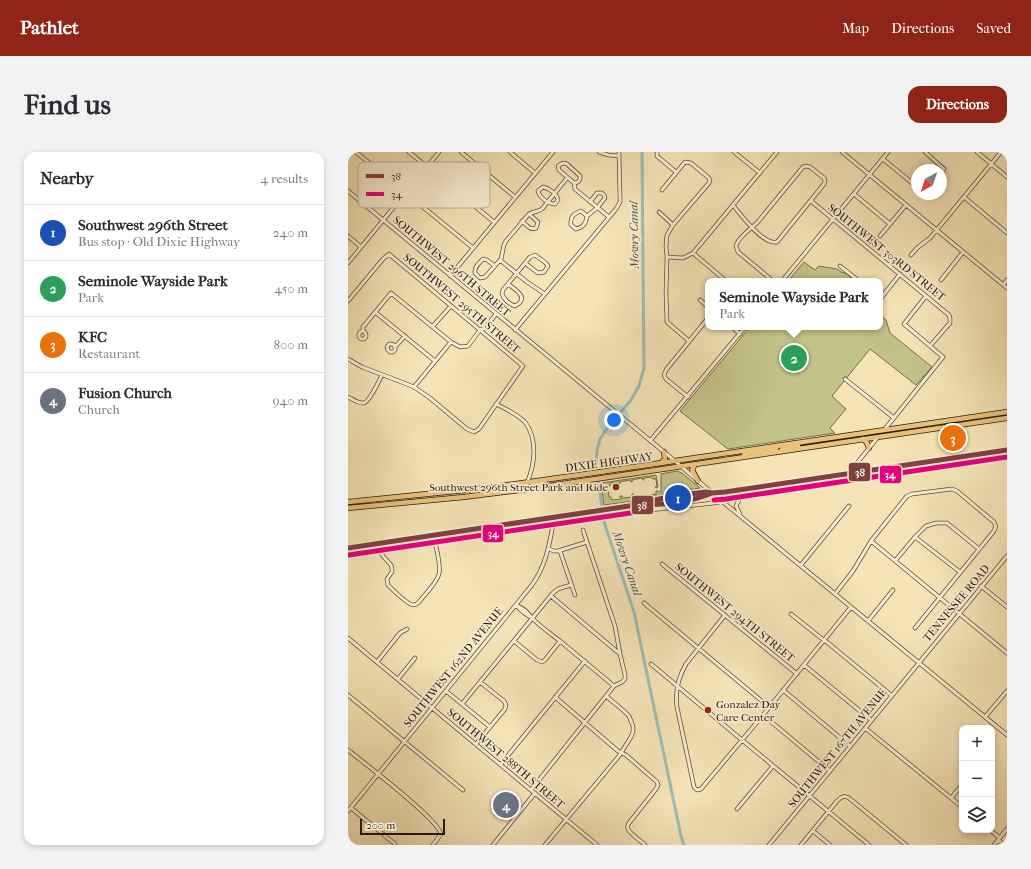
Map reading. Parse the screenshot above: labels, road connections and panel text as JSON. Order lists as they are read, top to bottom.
{
  "streets": {
    "highway": ["DIXIE HIGHWAY"],
    "street": [
      "SOUTHWEST 303RD STREET",
      "SOUTHWEST 296TH STREET",
      "SOUTHWEST 295TH STREET",
      "TENNESSEE ROAD",
      "SOUTHWEST 294TH STREET",
      "SOUTHWEST 162ND AVENUE",
      "SOUTHWEST 167TH AVENUE",
      "SOUTHWEST 288TH STREET"
    ]
  },
  "crossings": [
    ["SOUTHWEST 296TH STREET", "DIXIE HIGHWAY"],
    ["SOUTHWEST 296TH STREET", "TENNESSEE ROAD"],
    ["SOUTHWEST 296TH STREET", "SOUTHWEST 167TH AVENUE"],
    ["TENNESSEE ROAD", "SOUTHWEST 167TH AVENUE"],
    ["SOUTHWEST 162ND AVENUE", "SOUTHWEST 288TH STREET"]
  ],
  "water": ["Mowry Canal"],
  "places": ["Southwest 296th Street Park and Ride", "Gonzalez Day Care Center"],
  "lines": ["transit line 38", "transit line 34"],
  "legend": ["38", "34"],
  "scale_bar": "200 m",
  "north": "bottom left",
  "page": {
    "header": "Pathlet",
    "nav": ["Map", "Directions", "Saved"],
    "buttons": "Directions",
    "title": "Find us",
    "heading": ["Nearby", "4 results"],
    "list": [
      {
        "mark": "1",
        "name": "Southwest 296th Street",
        "note": "Bus stop · Old Dixie Highway",
        "value": "240 m"
      },
      {
        "mark": "2",
        "name": "Seminole Wayside Park",
        "note": "Park",
        "value": "450 m"
      },
      {
        "mark": "3",
        "name": "KFC",
        "note": "Restaurant",
        "value": "800 m"
      },
      {
        "mark": "4",
        "name": "Fusion Church",
        "note": "Church",
        "value": "940 m"
      }
    ],
    "popup": ["Seminole Wayside Park", "Park"],
    "pins": [
      "2",
      "3",
      "1",
      "4"
    ],
    "map_buttons": ["+", "−"],
    "scale": "200 m"
  }
}
